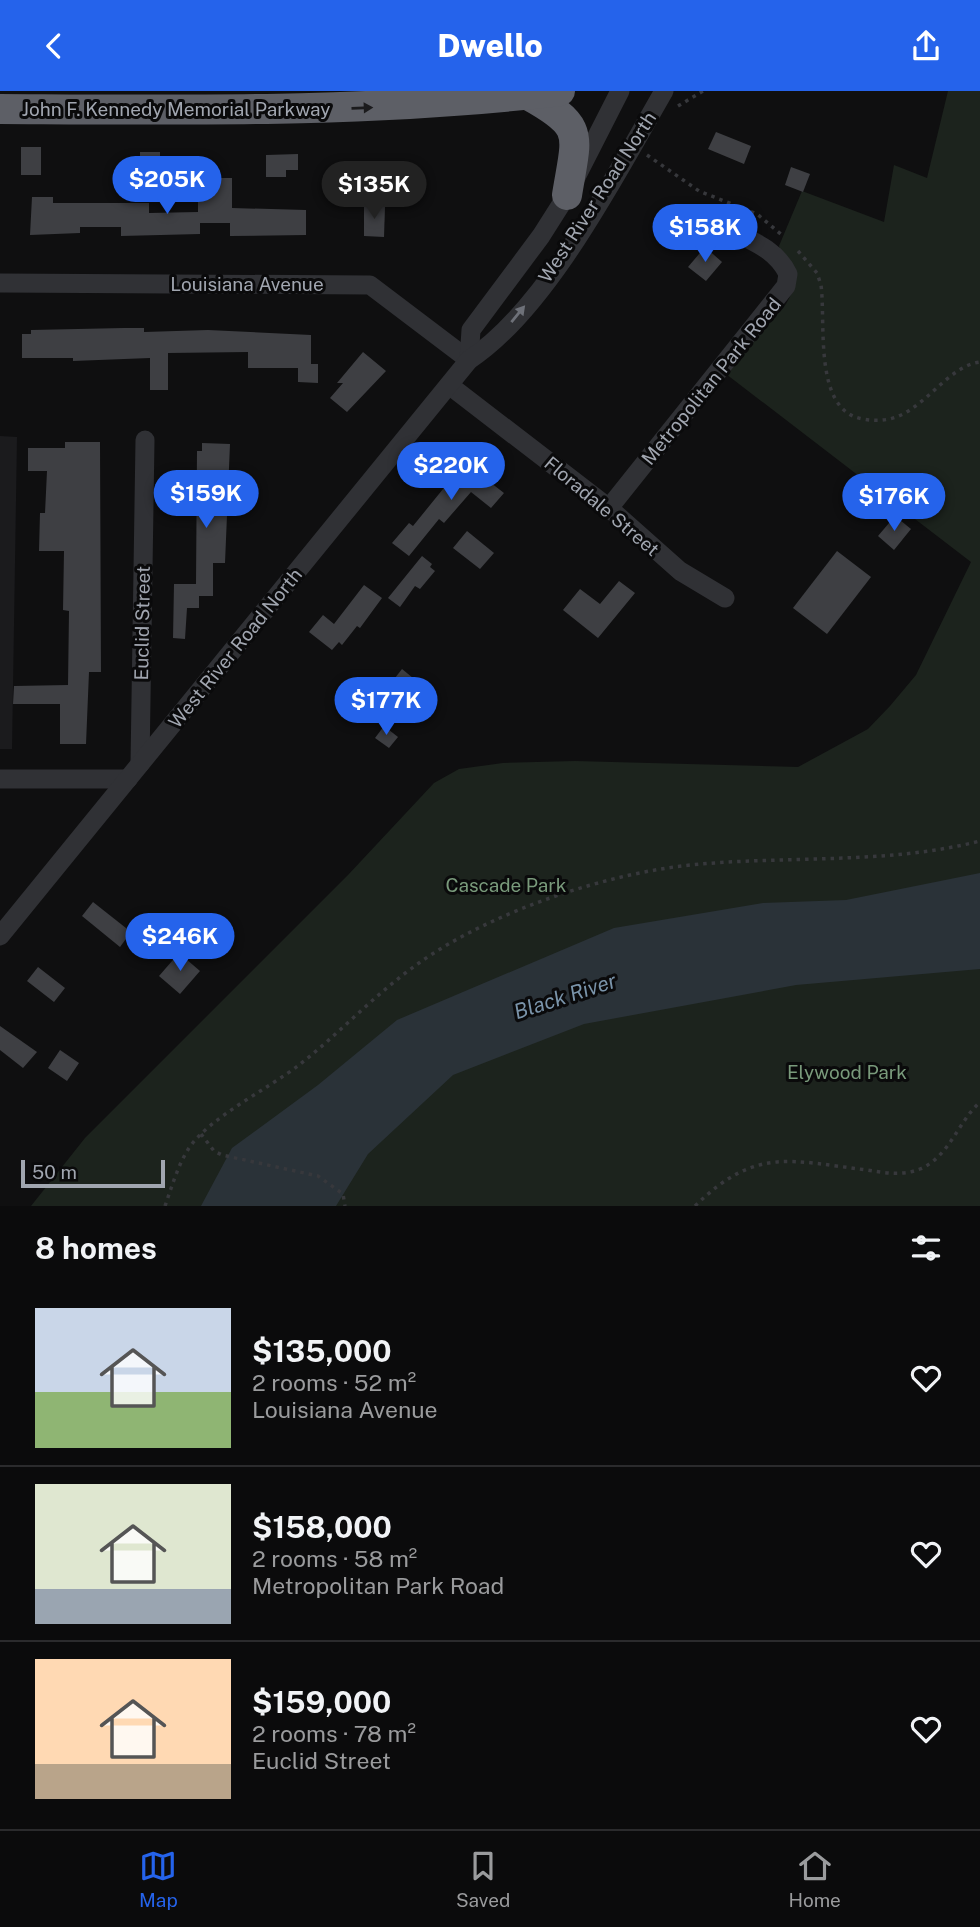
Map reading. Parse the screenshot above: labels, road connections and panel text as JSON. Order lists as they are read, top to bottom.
{
  "streets": {
    "highway": ["John F. Kennedy Memorial Parkway"],
    "street": [
      "West River Road North",
      "Louisiana Avenue",
      "Metropolitan Park Road",
      "Floradale Street",
      "Euclid Street"
    ]
  },
  "crossings": [
    ["West River Road North", "Louisiana Avenue"],
    ["West River Road North", "Floradale Street"],
    ["West River Road North", "Euclid Street"],
    ["Metropolitan Park Road", "Floradale Street"]
  ],
  "one_way": ["John F. Kennedy Memorial Parkway"],
  "water": ["Black River"],
  "parks": ["Cascade Park", "Elywood Park"],
  "scale_bar": "50 m",
  "page": {
    "header": "Dwello",
    "price": [
      "$205K",
      "$135K",
      "$158K",
      "$220K",
      "$159K",
      "$176K",
      "$177K",
      "$246K"
    ],
    "scale": "50 m",
    "heading": "8 homes",
    "list": [
      {
        "name": "$135,000",
        "note": "2 rooms · 52 m² · Louisiana Avenue"
      },
      {
        "name": "$158,000",
        "note": "2 rooms · 58 m² · Metropolitan Park Road"
      },
      {
        "name": "$159,000",
        "note": "2 rooms · 78 m² · Euclid Street"
      }
    ],
    "tabs": ["Map", "Saved", "Home"]
  }
}
